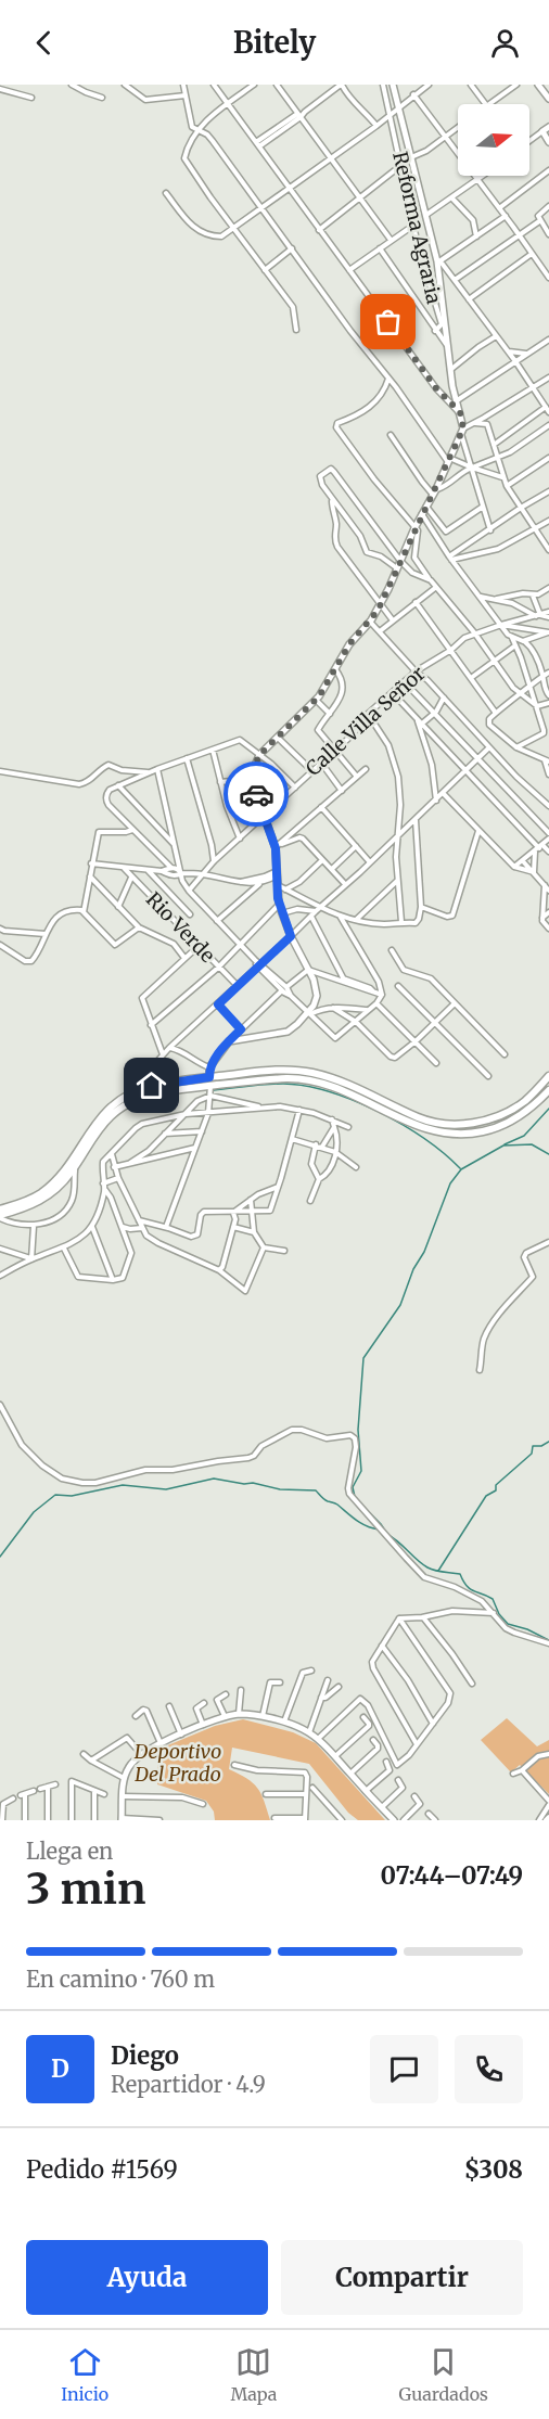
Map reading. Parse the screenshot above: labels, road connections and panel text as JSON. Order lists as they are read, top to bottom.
{
  "streets": {
    "street": ["Reforma Agraria", "Calle Villa Señor", "Rio Verde"]
  },
  "parks": ["Deportivo Del Prado"],
  "north": "right",
  "page": {
    "header": "Bitely",
    "heading": ["3 min", "Llega en", "07:44–07:49"],
    "panel": [
      "Diego",
      "Repartidor · 4.9",
      "Pedido #1569",
      "$308"
    ],
    "bar": "En camino · 760 m",
    "round": "D",
    "buttons": ["Ayuda", "Compartir"],
    "tabs": ["Inicio", "Mapa", "Guardados"]
  }
}
